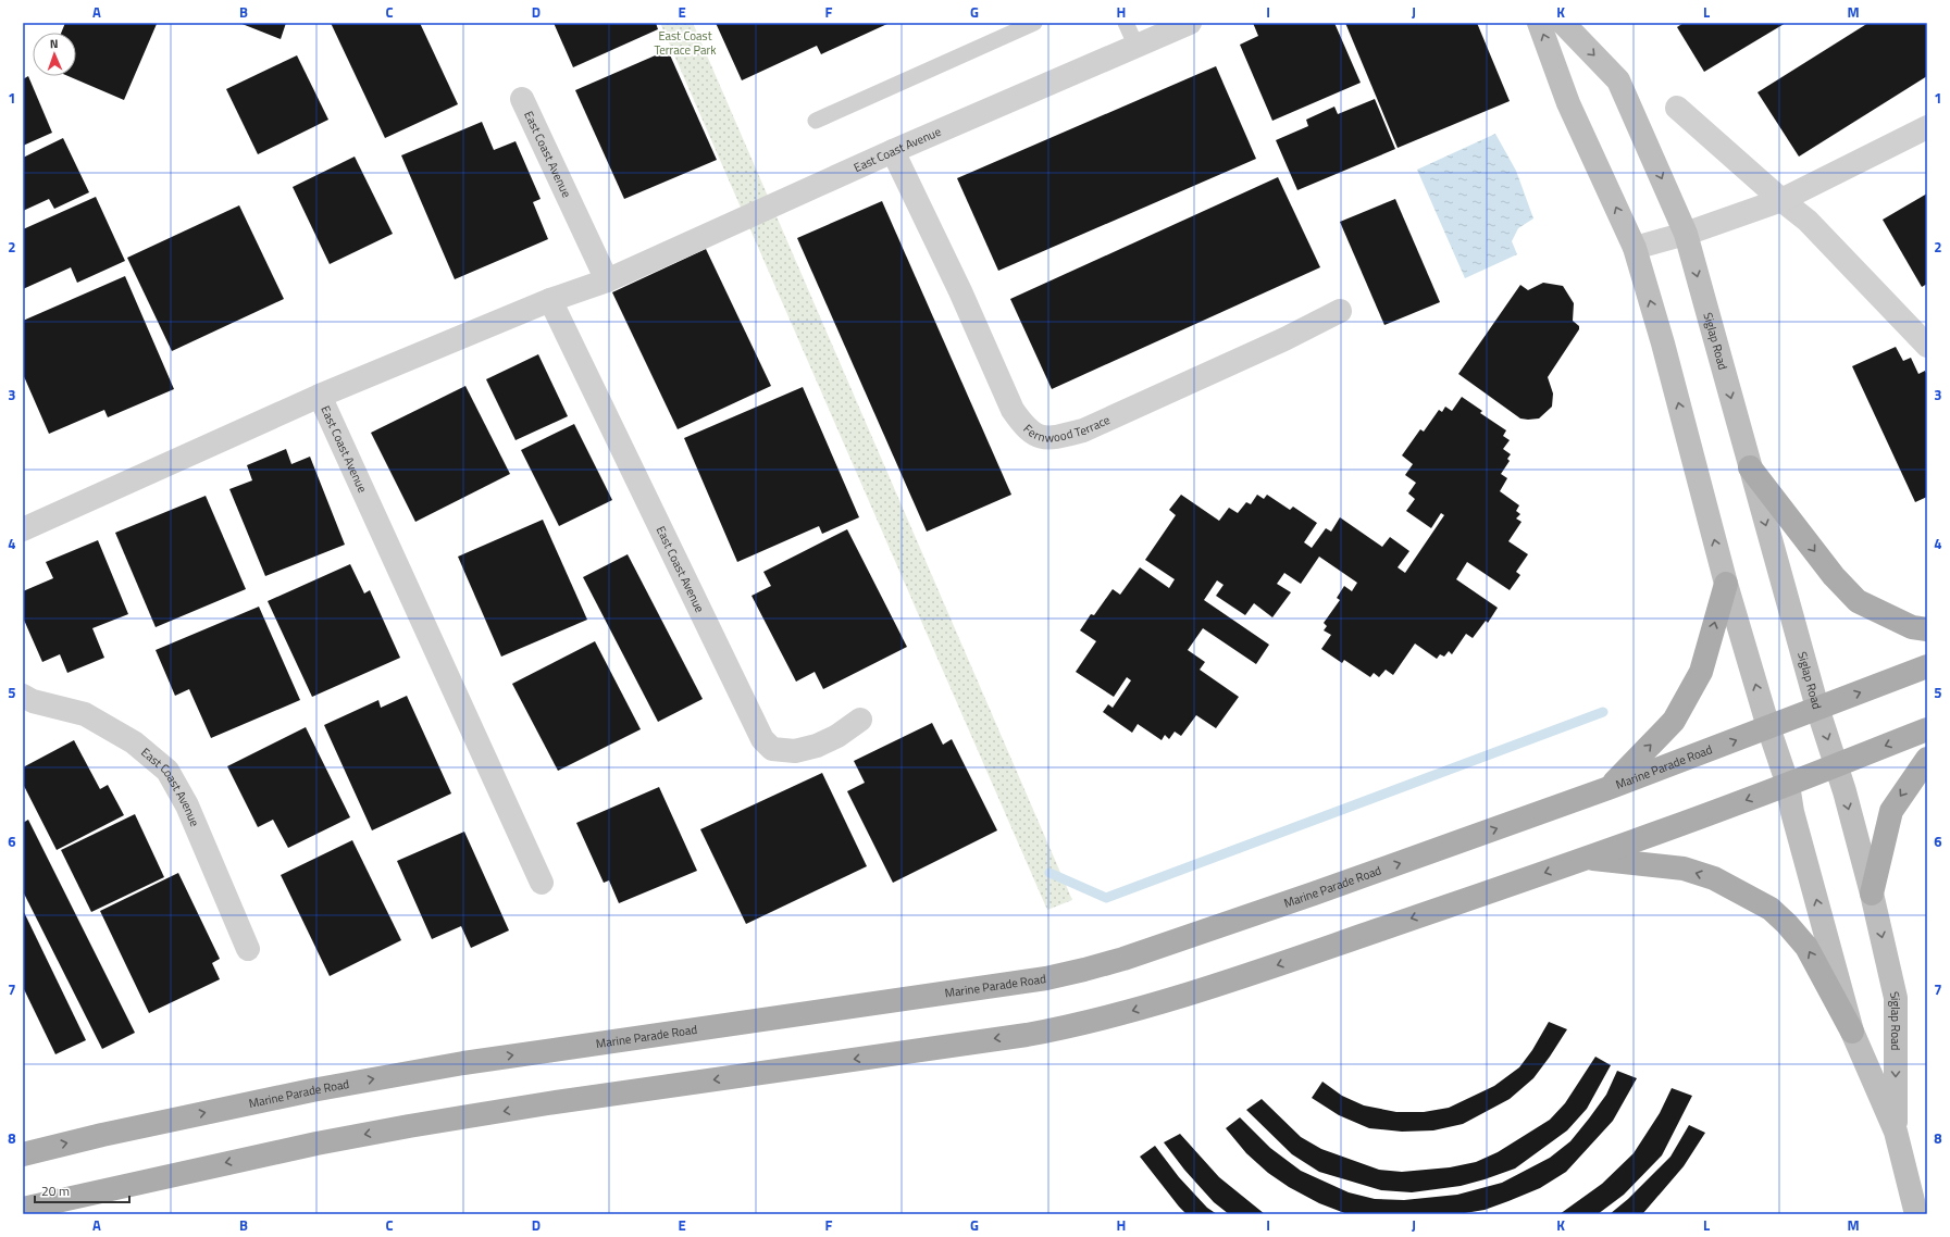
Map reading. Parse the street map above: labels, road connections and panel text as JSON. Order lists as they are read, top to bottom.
{
  "streets": {
    "main road": ["Siglap Road", "Marine Parade Road"],
    "street": ["East Coast Avenue", "Fernwood Terrace"]
  },
  "crossings": [
    ["East Coast Avenue", "Fernwood Terrace"],
    ["Siglap Road", "Marine Parade Road"]
  ],
  "parks": ["East Coast Terrace Park"],
  "scale_bar": "20 m",
  "north": "top",
  "grid": {
    "columns": [
      "A",
      "B",
      "C",
      "D",
      "E",
      "F",
      "G",
      "H",
      "I",
      "J",
      "K",
      "L",
      "M"
    ],
    "rows": [
      "1",
      "2",
      "3",
      "4",
      "5",
      "6",
      "7",
      "8"
    ]
  }
}
